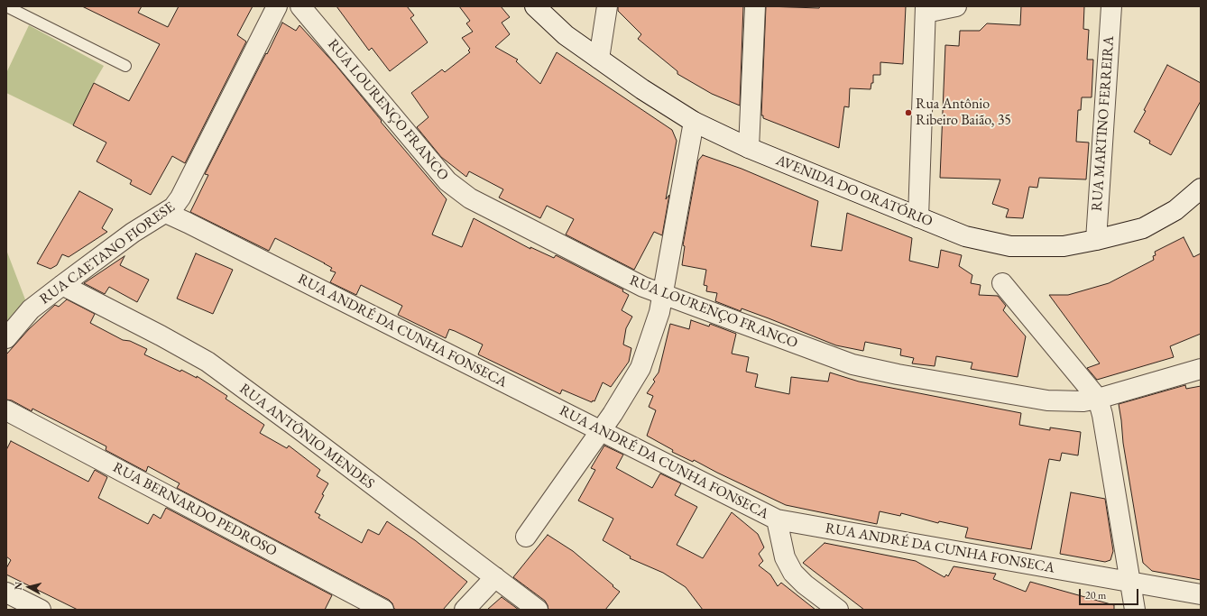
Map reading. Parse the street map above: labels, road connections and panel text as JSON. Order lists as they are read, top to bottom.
{
  "streets": {
    "street": [
      "RUA LOURENÇO FRANCO",
      "RUA MARTINO FERREIRA",
      "AVENIDA DO ORATÓRIO",
      "RUA CAETANO FIORESE",
      "RUA ANDRÉ DA CUNHA FONSECA",
      "RUA ANTÔNIO MENDES",
      "RUA BERNARDO PEDROSO"
    ]
  },
  "crossings": [
    ["RUA MARTINO FERREIRA", "AVENIDA DO ORATÓRIO"],
    ["RUA CAETANO FIORESE", "RUA ANDRÉ DA CUNHA FONSECA"],
    ["RUA CAETANO FIORESE", "RUA ANTÔNIO MENDES"]
  ],
  "places": ["Rua Antônio Ribeiro Baião, 35"],
  "scale_bar": "20 m",
  "north": "left"
}
